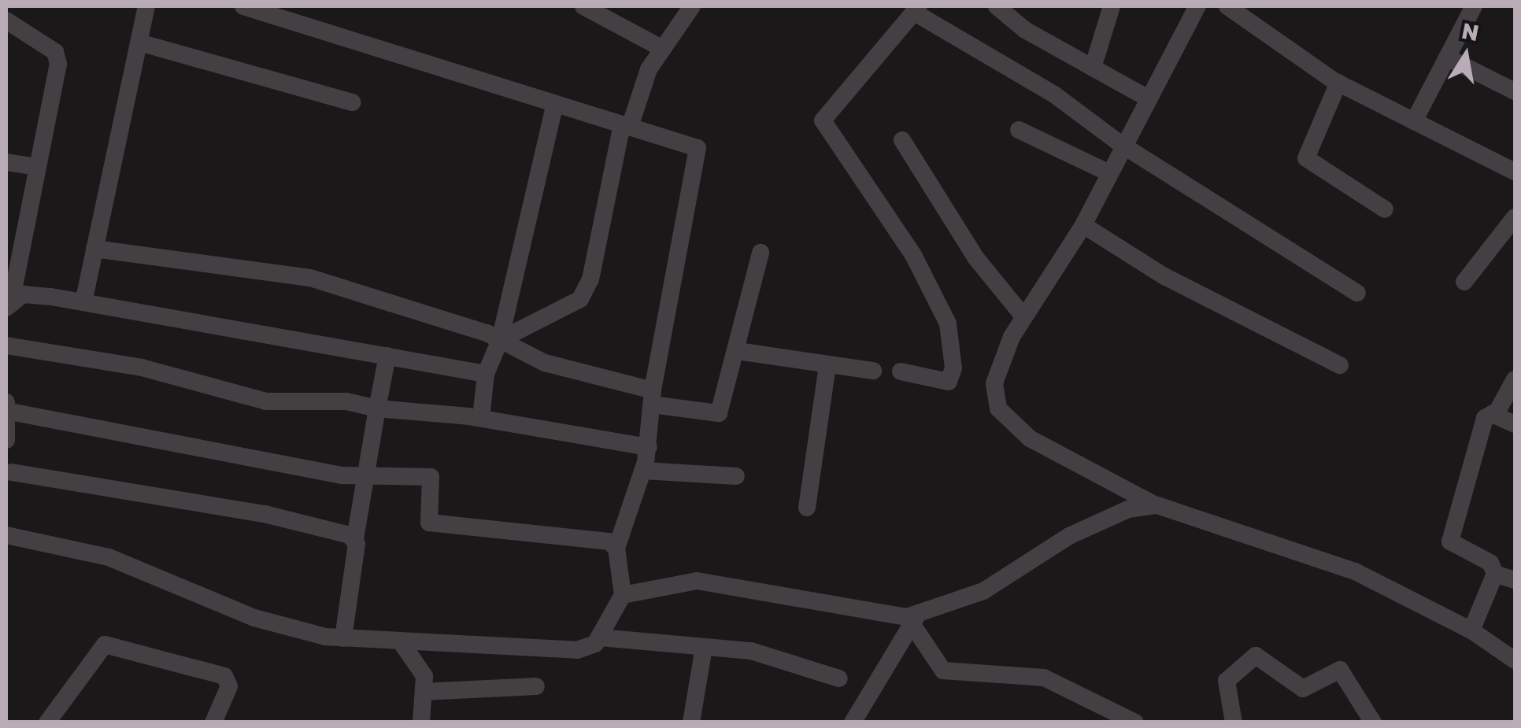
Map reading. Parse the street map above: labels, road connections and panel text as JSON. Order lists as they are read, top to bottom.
{
  "north": "top"
}
